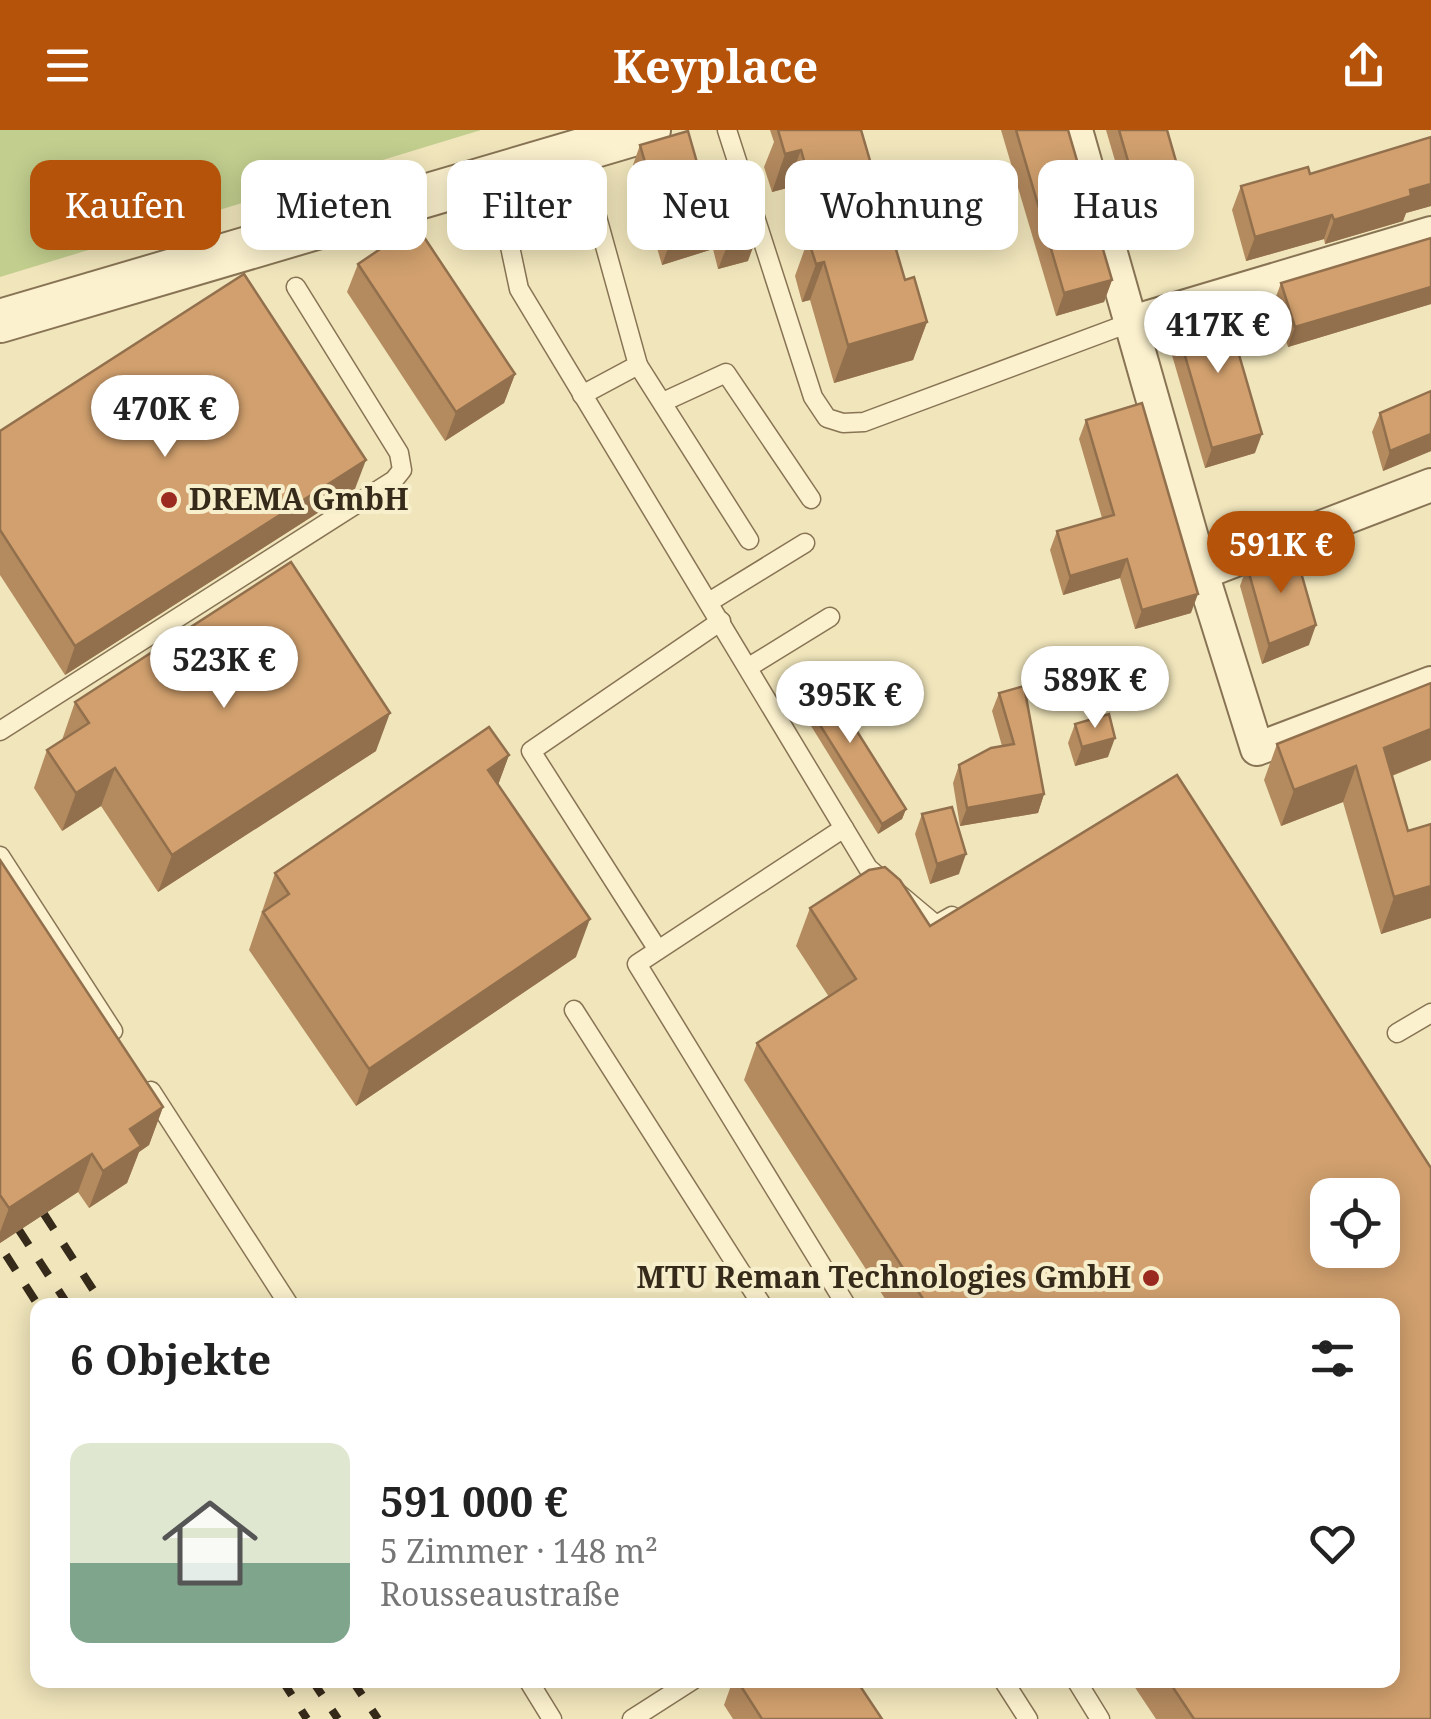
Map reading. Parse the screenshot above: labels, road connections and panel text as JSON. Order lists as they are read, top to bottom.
{
  "places": ["DREMA GmbH", "MTU Reman Technologies GmbH"],
  "page": {
    "header": "Keyplace",
    "chip": [
      "Kaufen",
      "Mieten",
      "Filter",
      "Neu",
      "Wohnung",
      "Haus"
    ],
    "price": [
      "417K €",
      "470K €",
      "591K €",
      "523K €",
      "589K €",
      "395K €"
    ],
    "heading": "6 Objekte",
    "list": [
      {
        "name": "591 000 €",
        "note": "5 Zimmer · 148 m² · Rousseaustraße"
      }
    ]
  }
}
